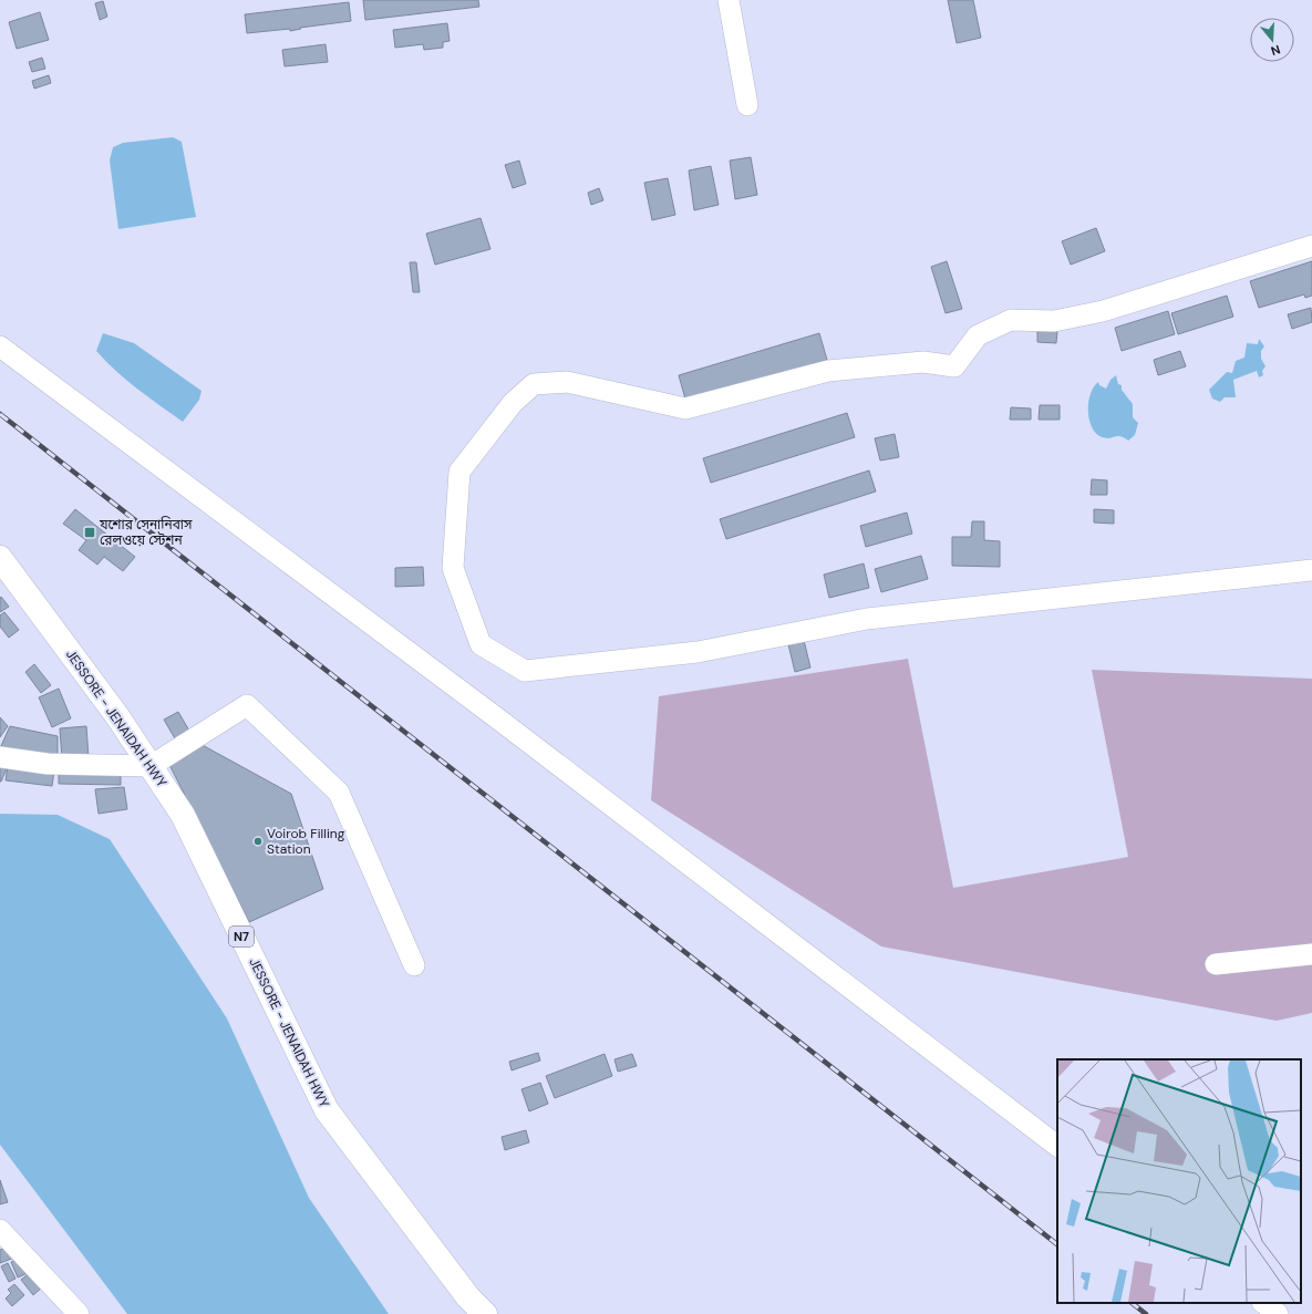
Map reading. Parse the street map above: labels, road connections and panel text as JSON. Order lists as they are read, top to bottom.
{
  "streets": {
    "highway": ["JESSORE - JENAIDAH HWY", "N7"]
  },
  "places": {
    "transit": ["যশোর সেনানিবাস রেলওয়ে স্টেশন"],
    "other": ["Voirob Filling Station"]
  },
  "north": "bottom"
}
